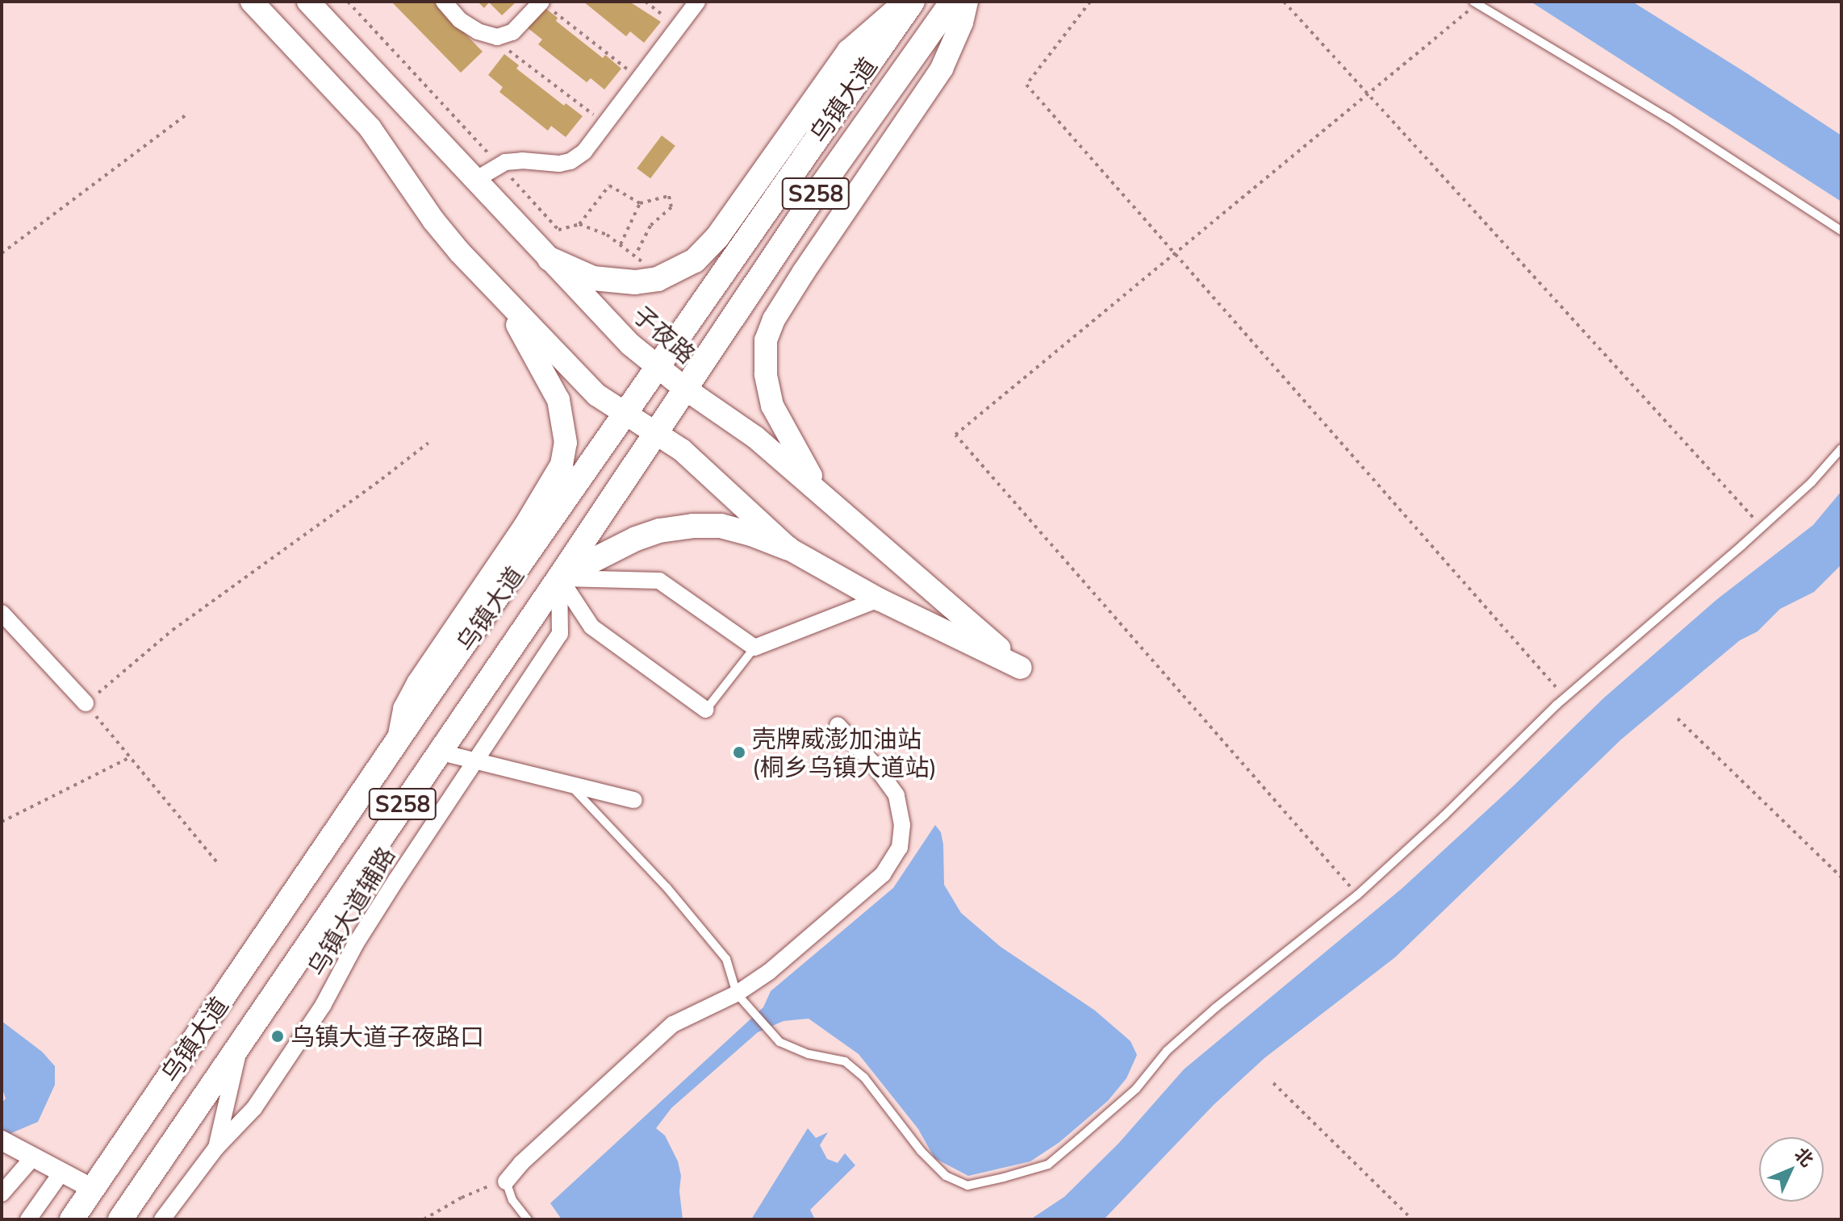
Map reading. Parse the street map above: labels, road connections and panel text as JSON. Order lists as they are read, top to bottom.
{
  "streets": {
    "main road": ["乌镇大道", "S258", "子夜路"],
    "street": ["乌镇大道辅路"]
  },
  "crossings": [
    ["乌镇大道", "子夜路"],
    ["乌镇大道", "乌镇大道辅路"]
  ],
  "places": ["壳牌威澎加油站 (桐乡乌镇大道站)", "乌镇大道子夜路口"],
  "north": "top right"
}
